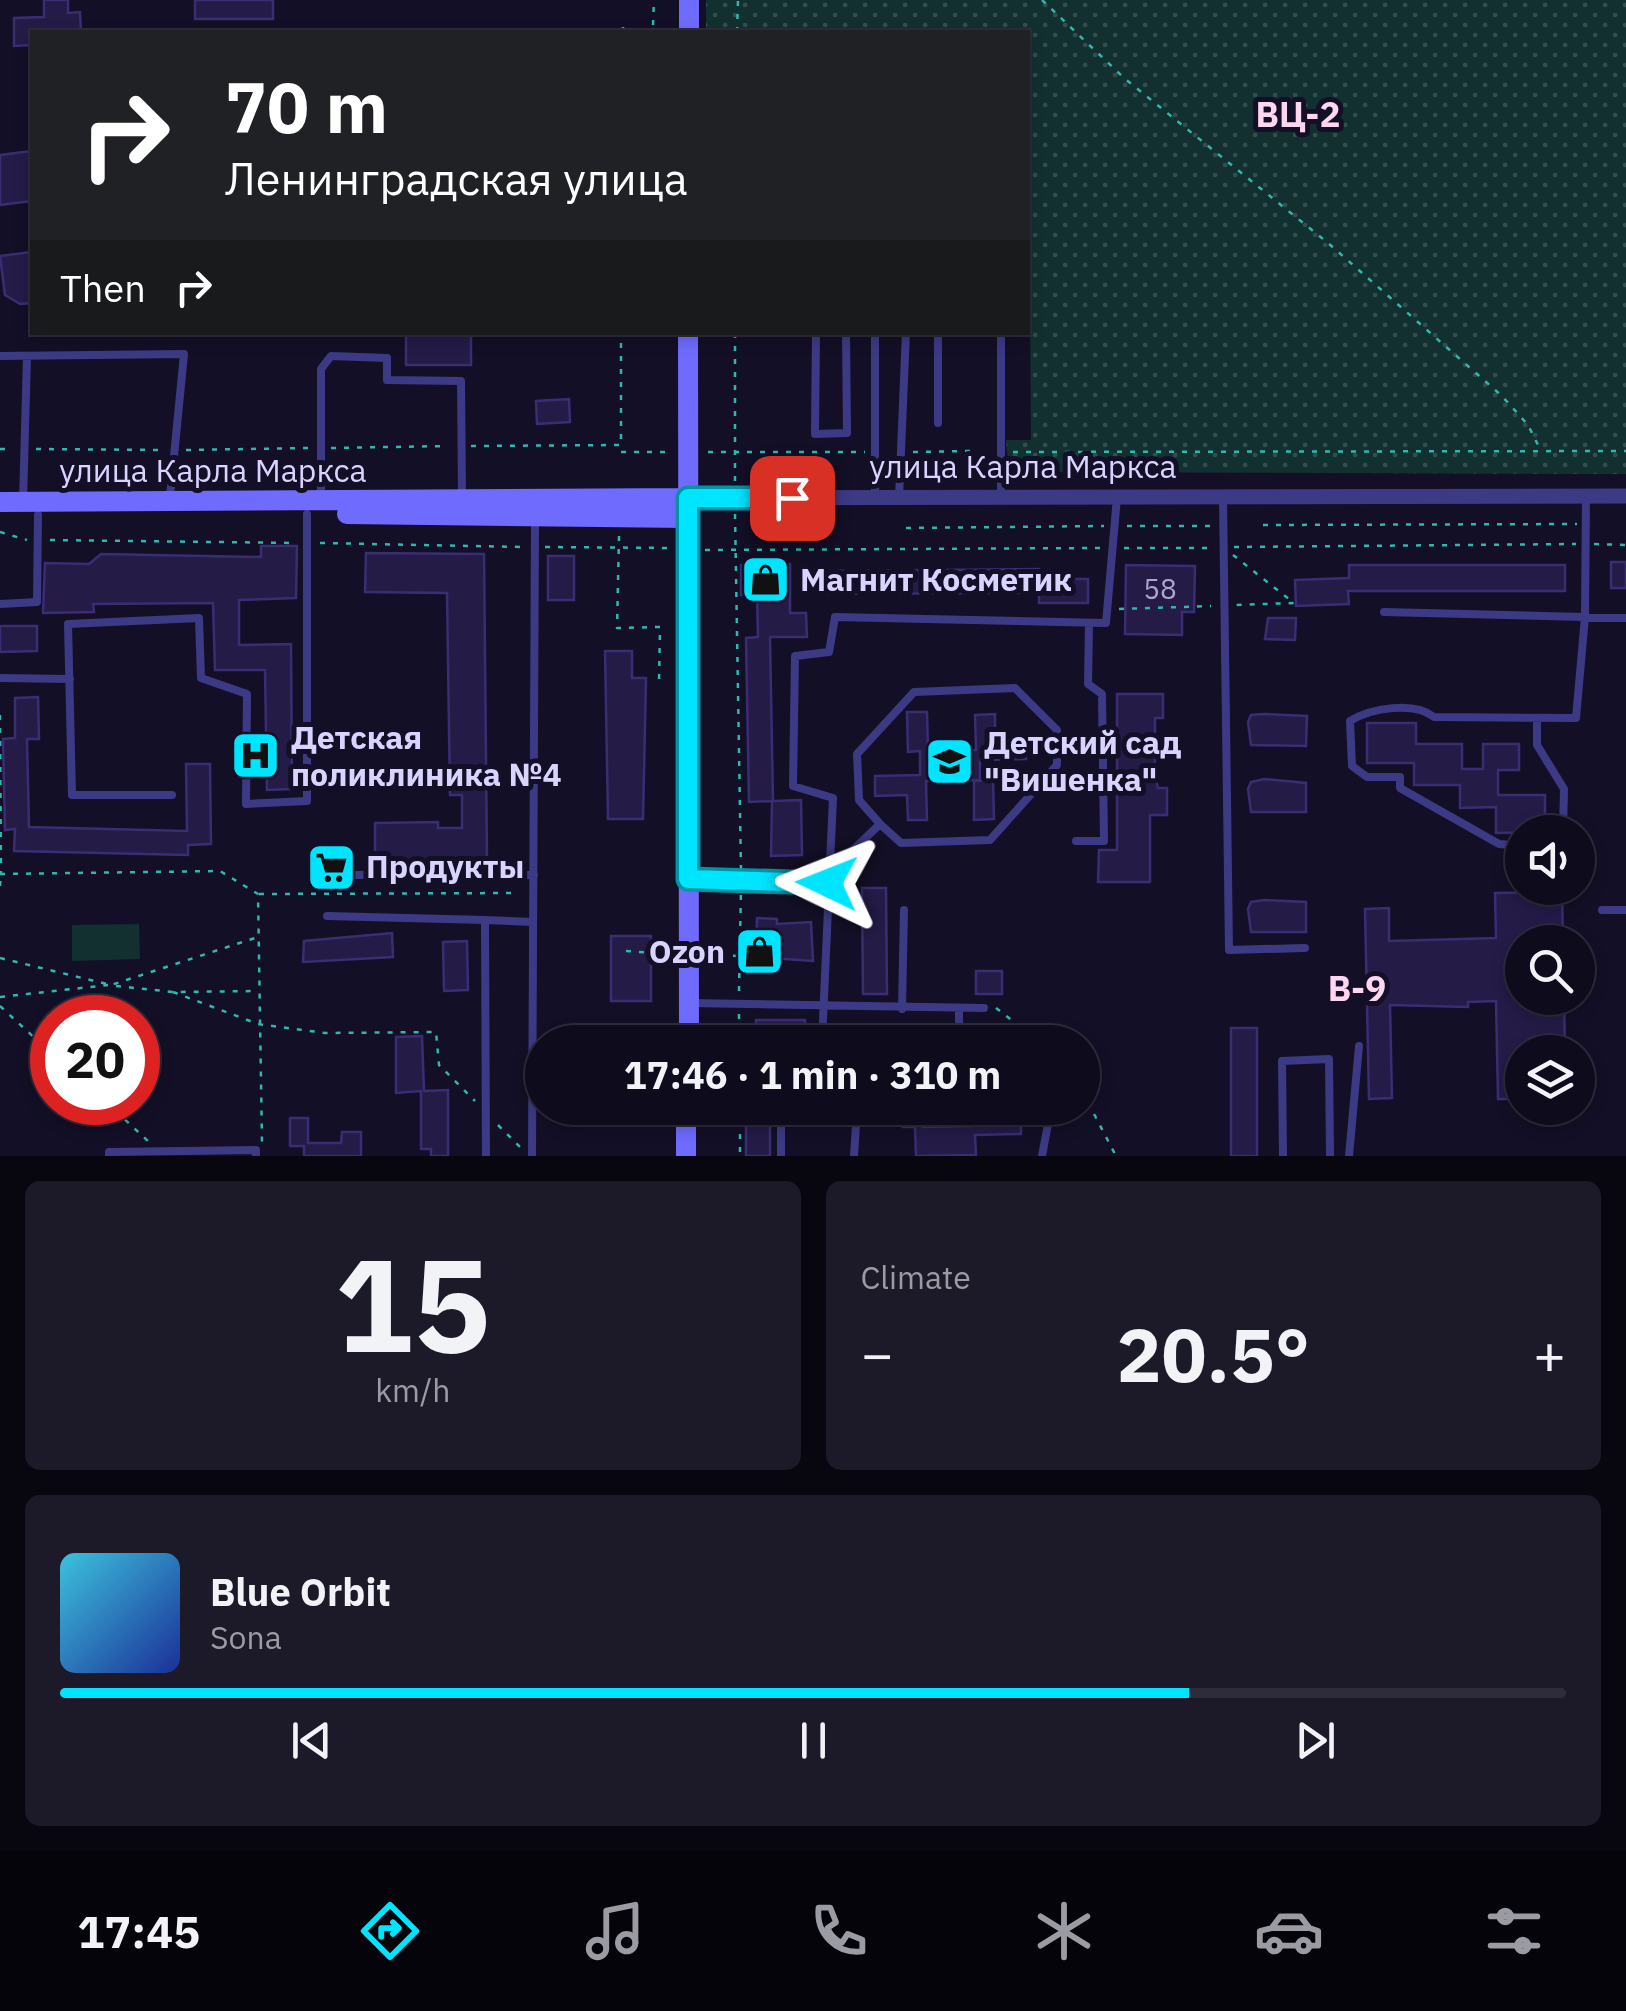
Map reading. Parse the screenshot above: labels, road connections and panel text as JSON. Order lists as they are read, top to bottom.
{
  "streets": {
    "street": ["улица Карла Маркса"]
  },
  "districts": ["ВЦ-2", "В-9"],
  "places": {
    "shop": ["Магнит Косметик", "Ozon"],
    "hospital": ["Детская поликлиника №4"],
    "school or university": ["Детский сад \"Вишенка\""],
    "supermarket": ["Продукты"]
  },
  "house_numbers": ["58"],
  "page": {
    "turn": ["70 m", "Ленинградская улица"],
    "then": "Then",
    "limit": "20",
    "trip": "17:46 · 1 min · 310 m",
    "tile": [
      ["15", "km/h"],
      "Climate"
    ],
    "heat": ["−", "20.5°", "+"],
    "song": ["Blue Orbit", "Sona"],
    "tabs": "17:45"
  }
}
